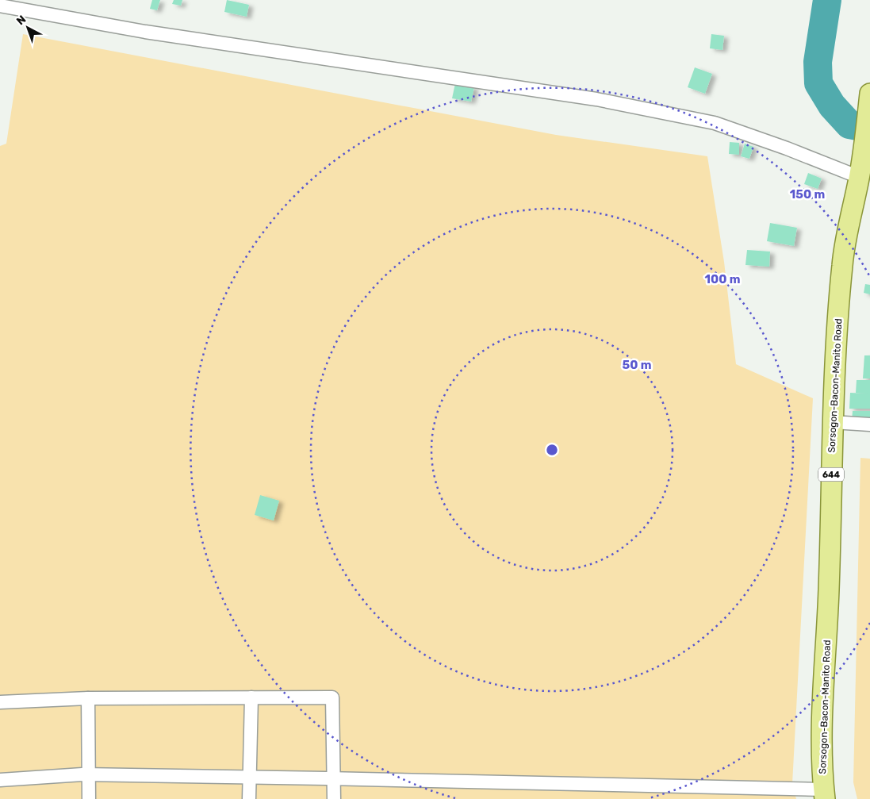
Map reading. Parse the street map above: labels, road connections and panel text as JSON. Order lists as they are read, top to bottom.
{
  "streets": {
    "main road": ["Sorsogon-Bacon-Manito Road", "644"]
  },
  "north": "top left",
  "rings": ["150 m", "100 m", "50 m"]
}
